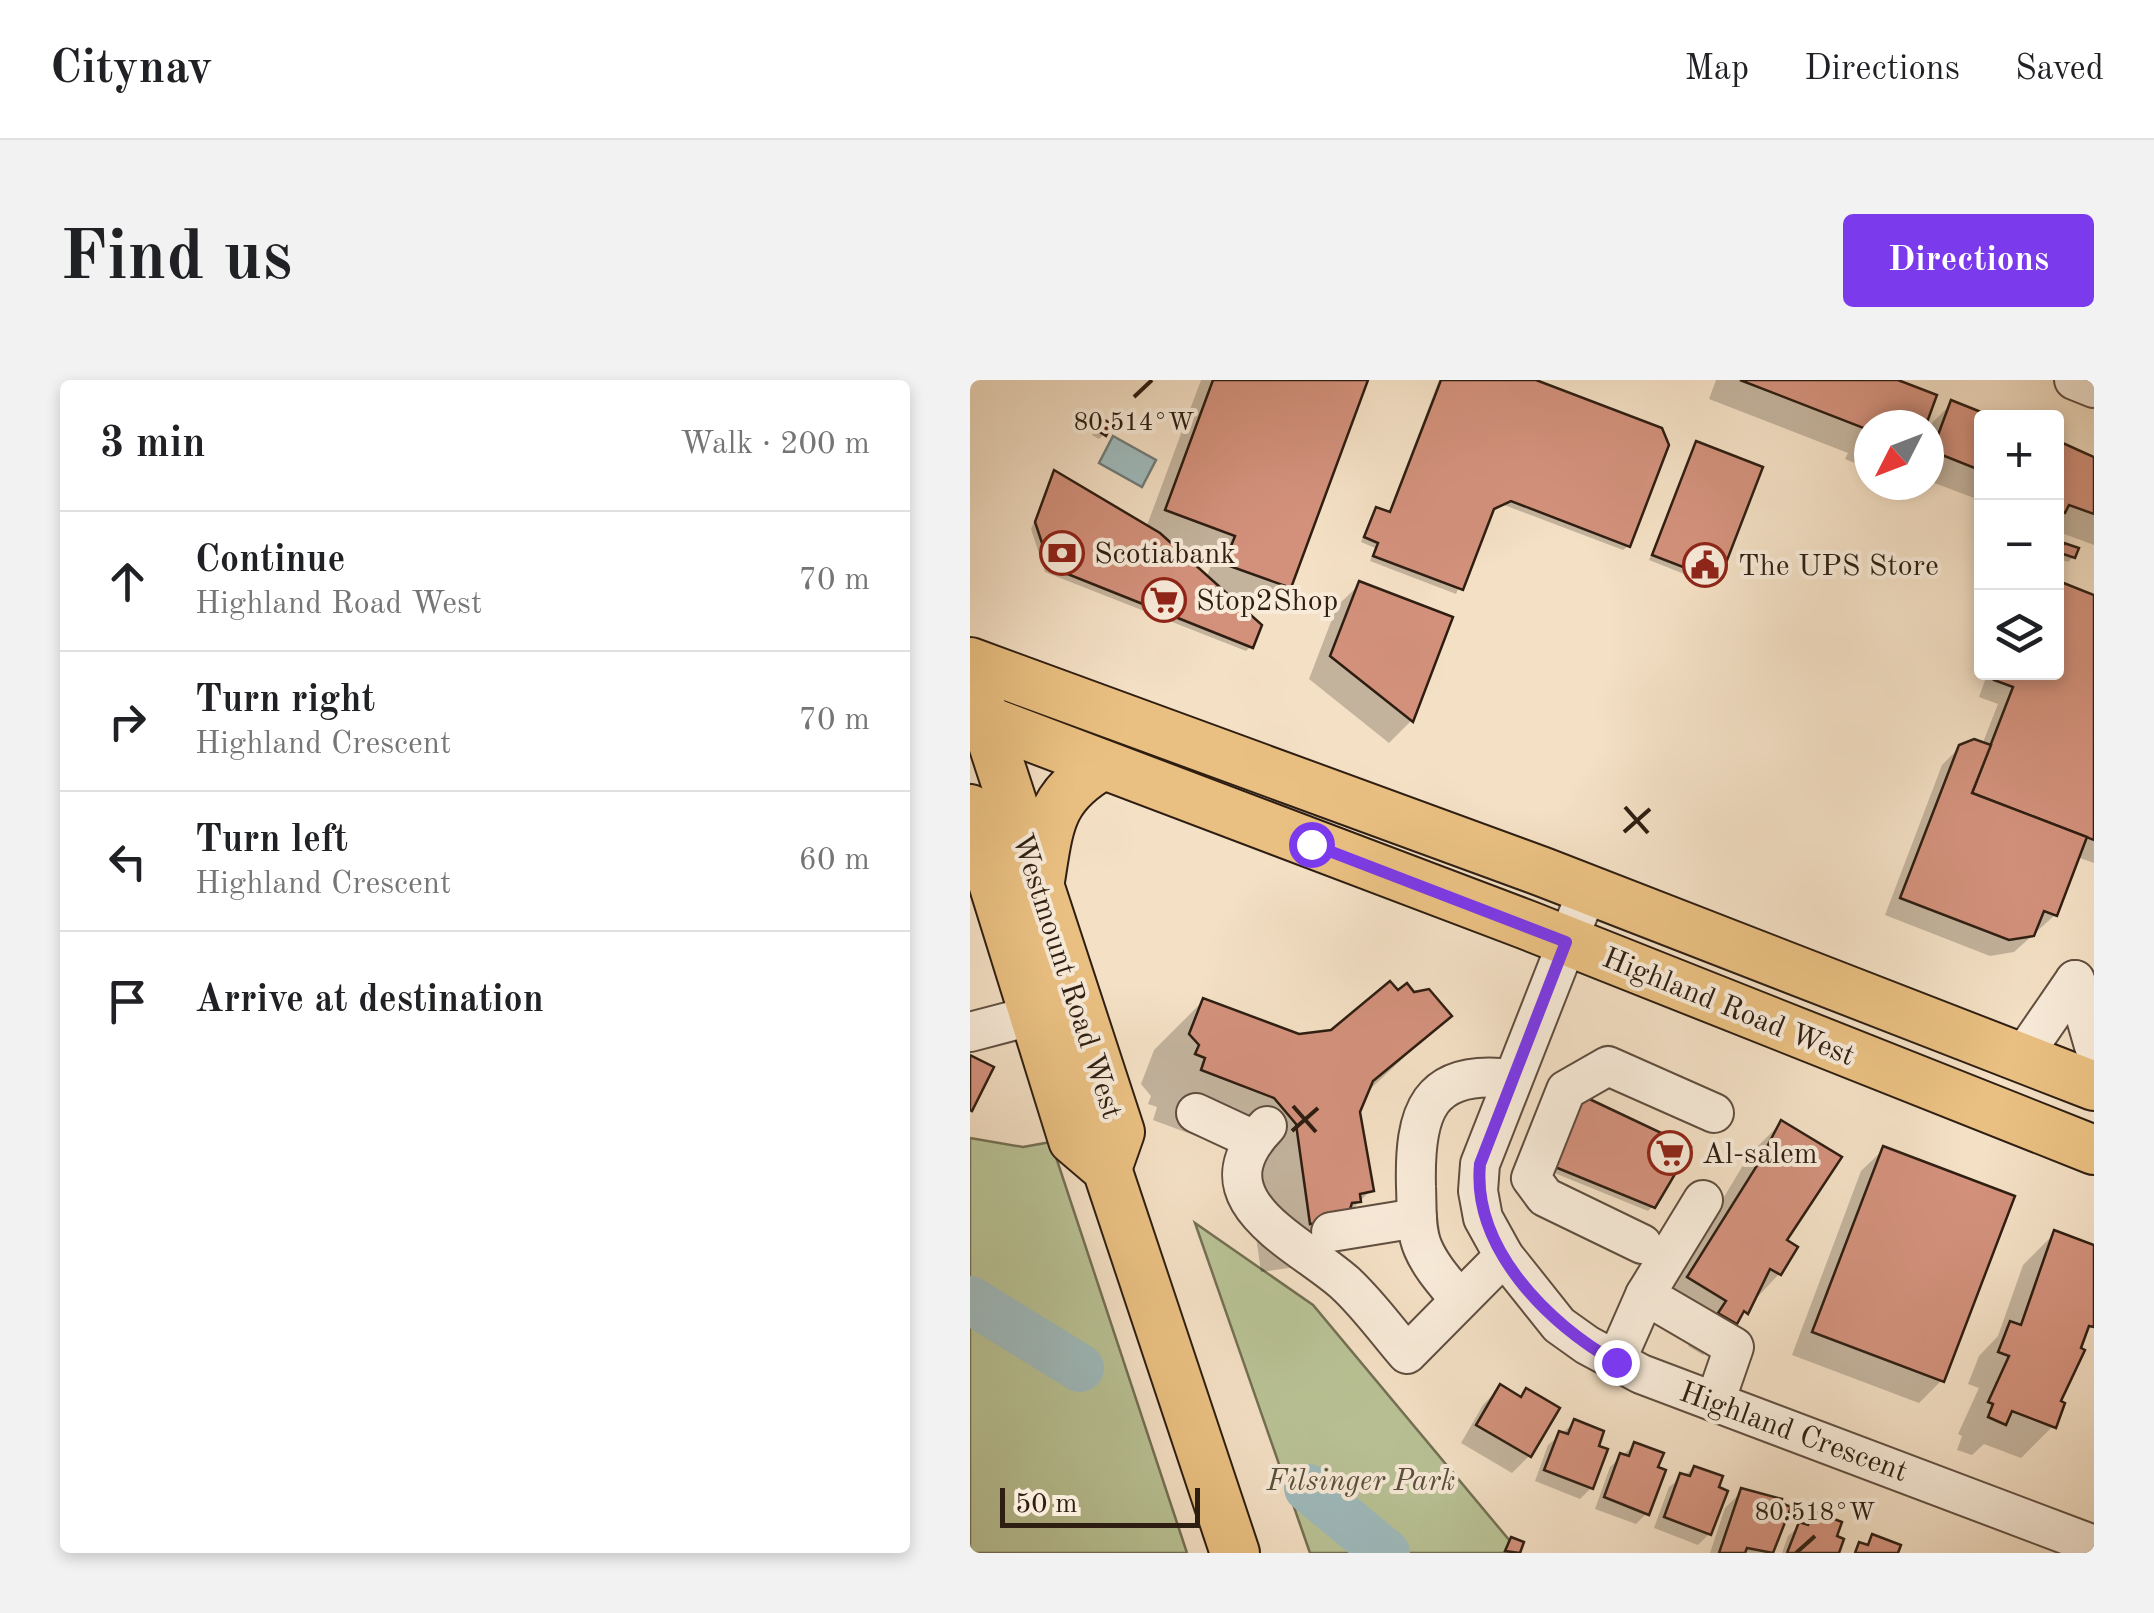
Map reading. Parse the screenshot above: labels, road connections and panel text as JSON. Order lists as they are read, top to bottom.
{
  "streets": {
    "main road": ["Westmount Road West", "Highland Road West"],
    "street": ["Highland Crescent"]
  },
  "crossings": [
    ["Westmount Road West", "Highland Road West"],
    ["Highland Road West", "Highland Crescent"]
  ],
  "parks": ["Filsinger Park"],
  "places": {
    "bank": ["Scotiabank"],
    "public building": ["The UPS Store"],
    "supermarket": ["Stop2Shop", "Al-salem"]
  },
  "scale_bar": "50 m",
  "north": "bottom left",
  "page": {
    "header": "Citynav",
    "nav": ["Map", "Directions", "Saved"],
    "buttons": "Directions",
    "title": "Find us",
    "heading": ["3 min", "Walk · 200 m"],
    "map_buttons": ["+", "−"],
    "list": [
      ["Continue", "Highland Road West", "70 m"],
      ["Turn right", "Highland Crescent", "70 m"],
      ["Turn left", "Highland Crescent", "60 m"],
      "Arrive at destination"
    ],
    "scale": "50 m"
  },
  "coordinates": ["80.514°W", "80.518°W"]
}
